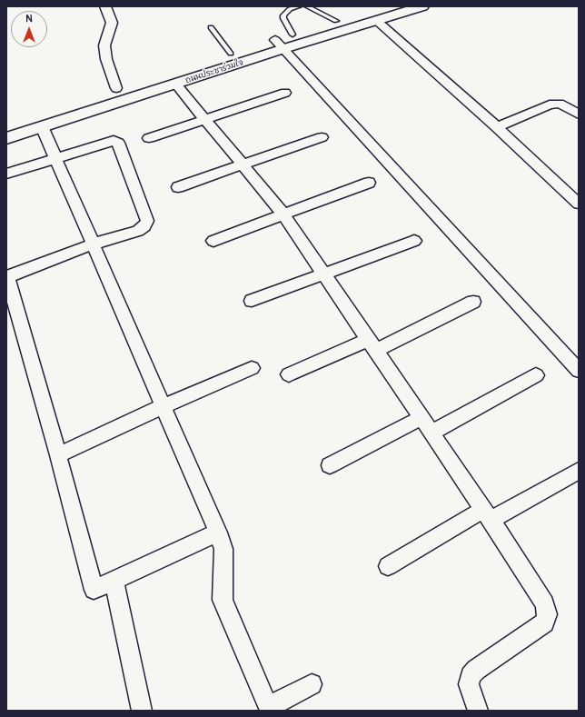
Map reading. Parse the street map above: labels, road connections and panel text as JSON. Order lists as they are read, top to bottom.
{
  "streets": {
    "main road": ["ถนนประชาร่วมใจ"]
  },
  "north": "top"
}
